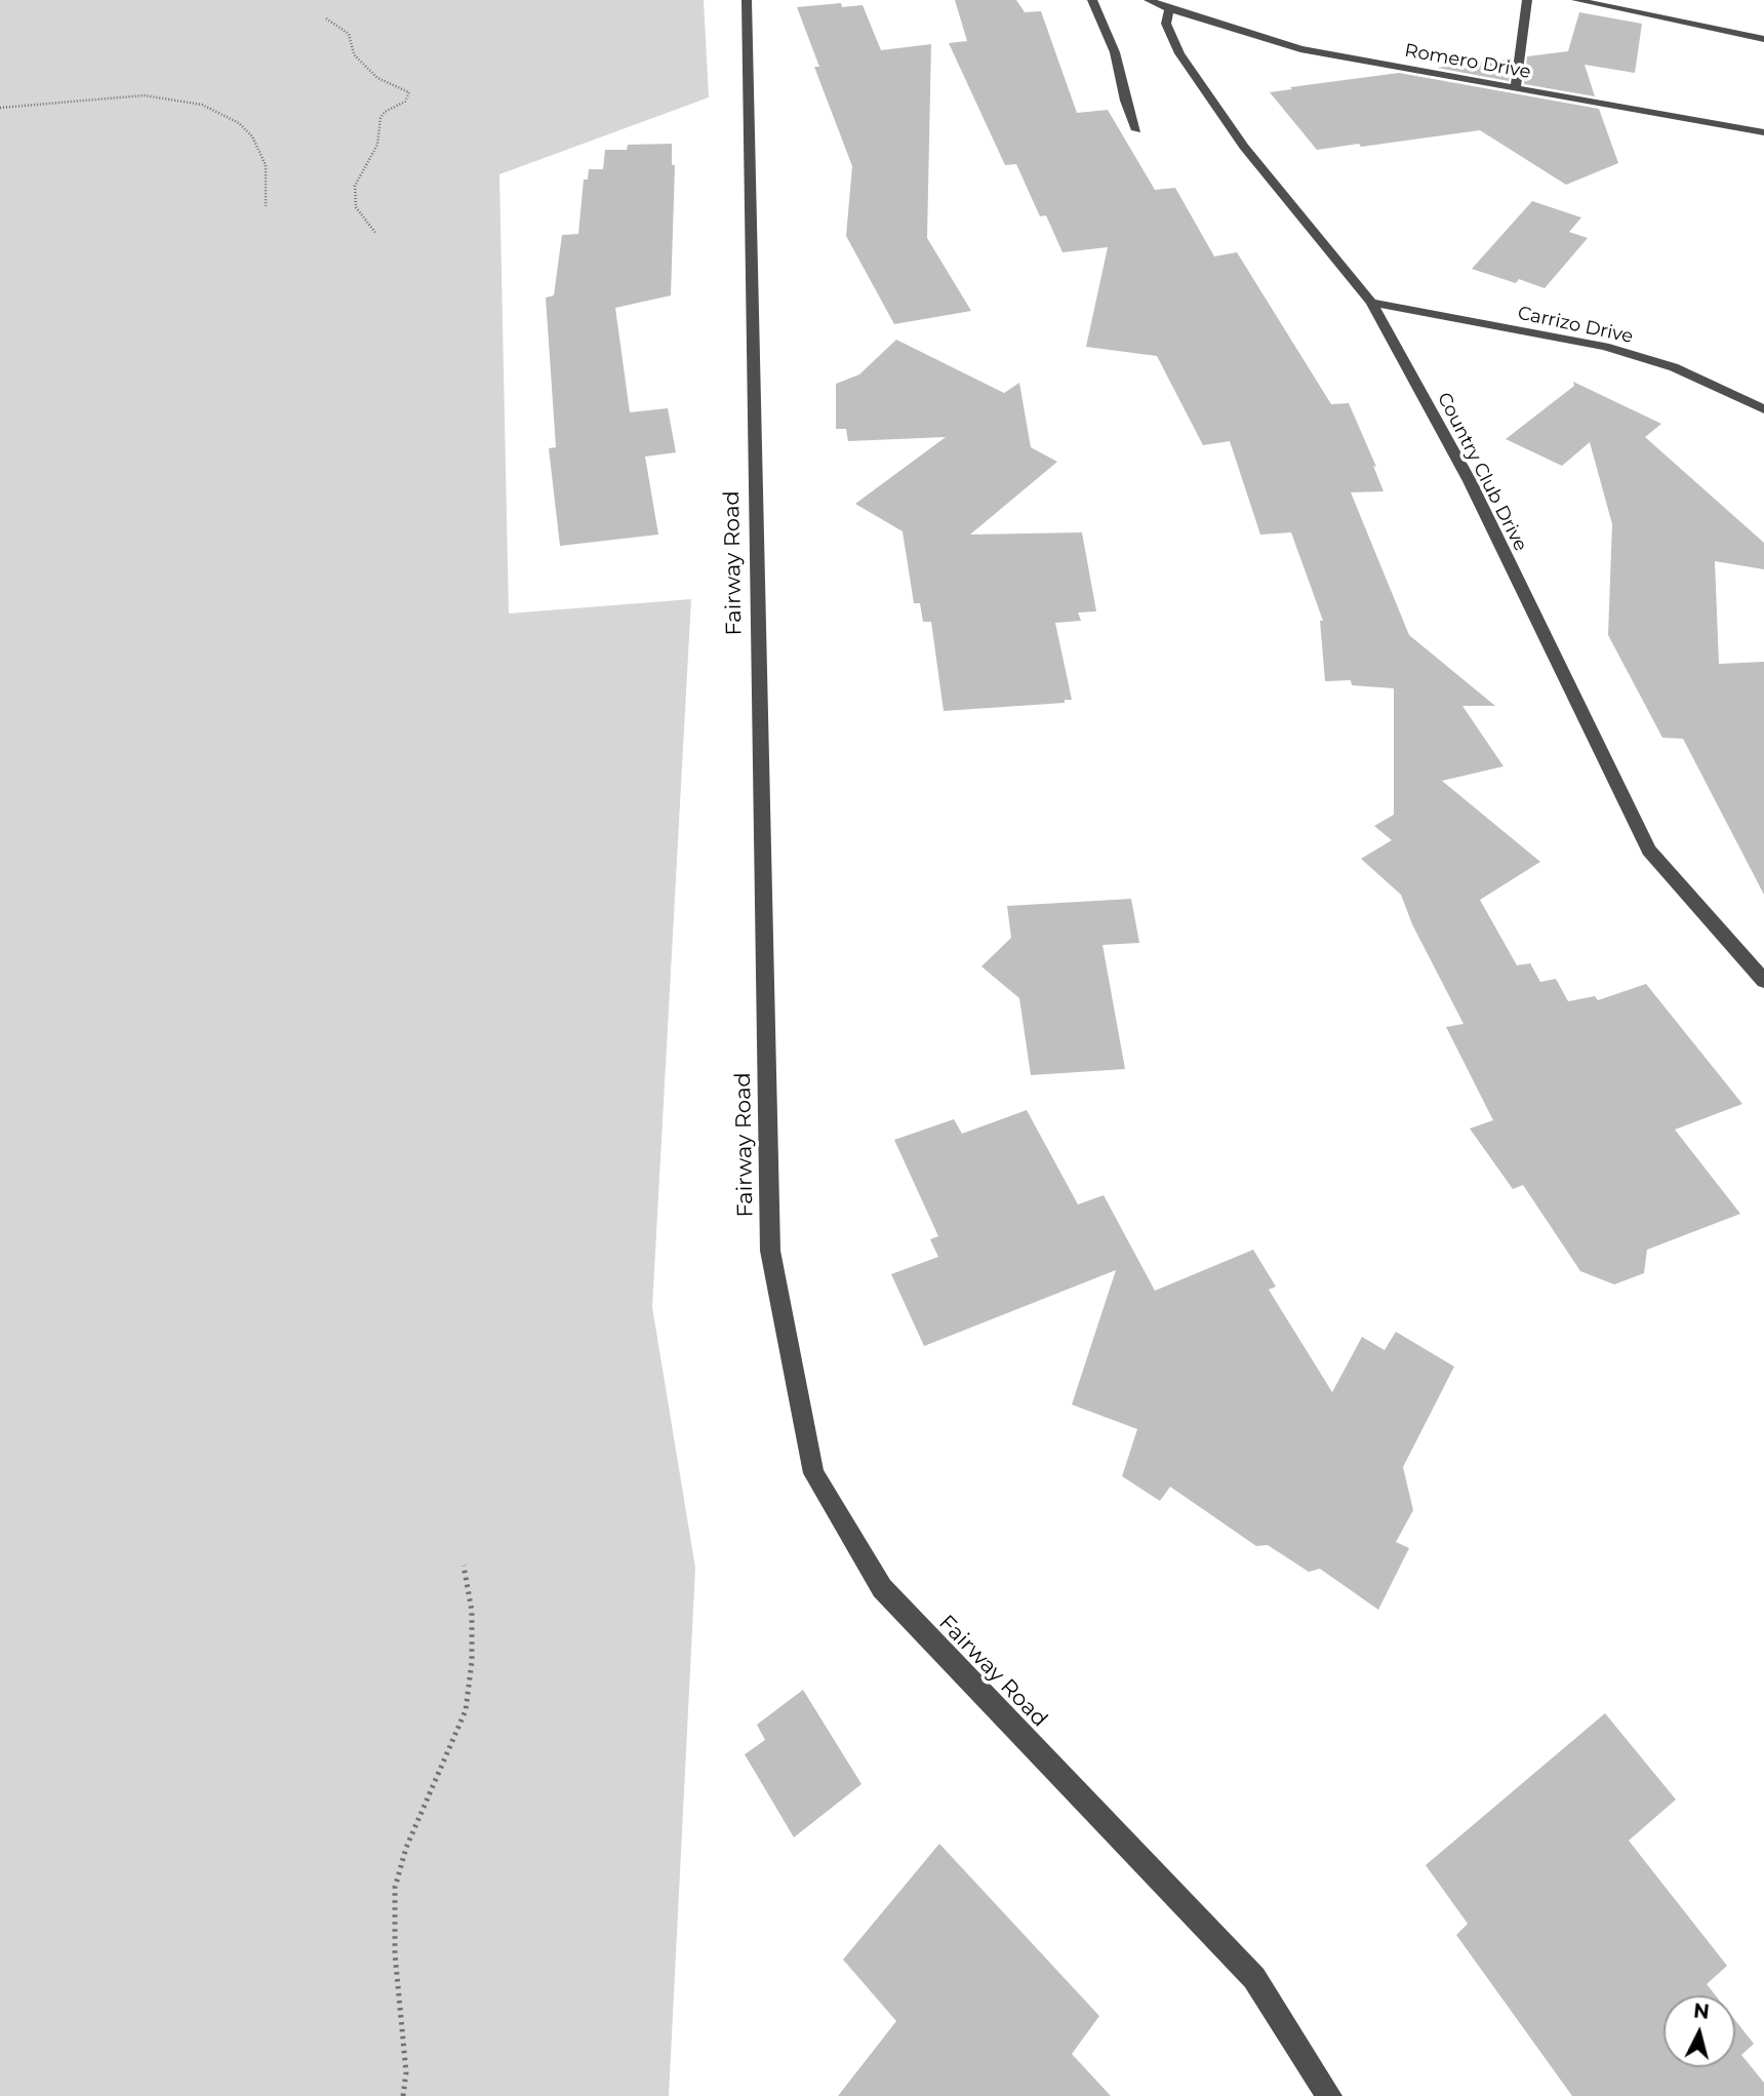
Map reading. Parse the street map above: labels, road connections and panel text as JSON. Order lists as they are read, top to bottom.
{
  "streets": {
    "street": [
      "Romero Drive",
      "Carrizo Drive",
      "Country Club Drive",
      "Fairway Road"
    ]
  },
  "crossings": [
    ["Romero Drive", "Country Club Drive"],
    ["Carrizo Drive", "Country Club Drive"]
  ],
  "north": "top"
}
